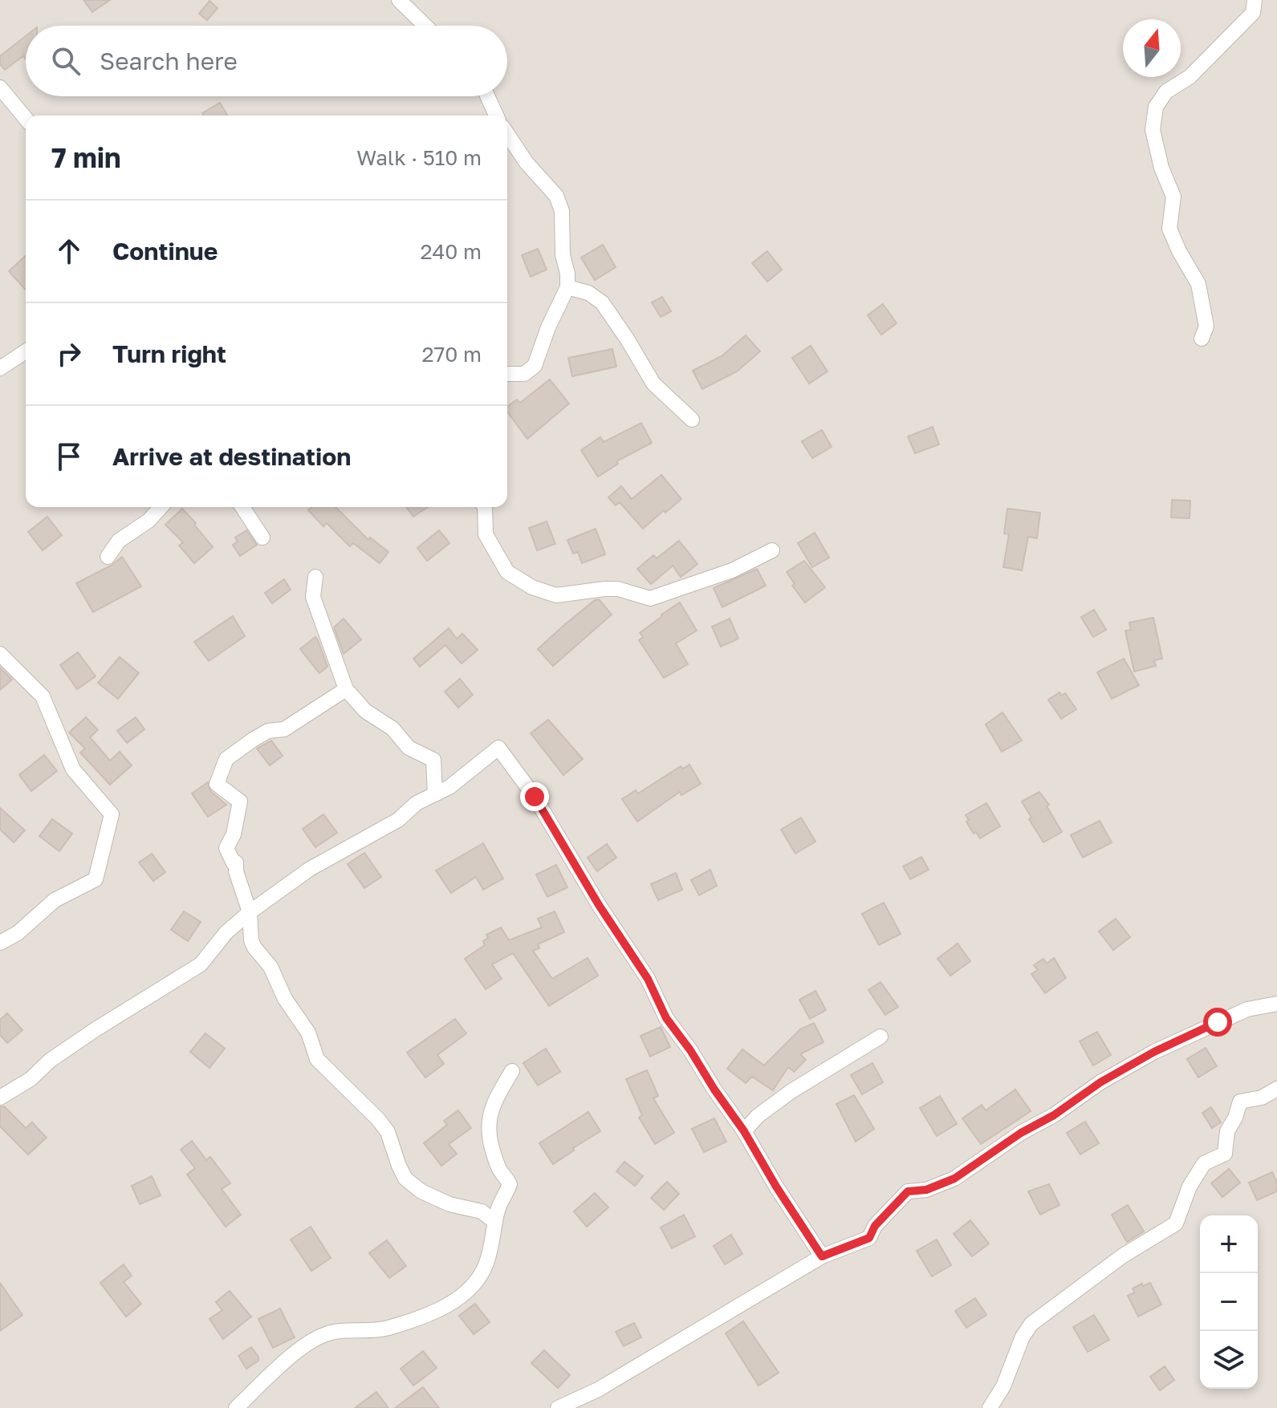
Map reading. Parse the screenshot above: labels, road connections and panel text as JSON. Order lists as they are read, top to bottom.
{
  "north": "top",
  "page": {
    "search": "Search here",
    "heading": ["7 min", "Walk · 510 m"],
    "list": [
      ["Continue", "240 m"],
      ["Turn right", "270 m"],
      "Arrive at destination"
    ],
    "map_buttons": ["+", "−"]
  }
}
